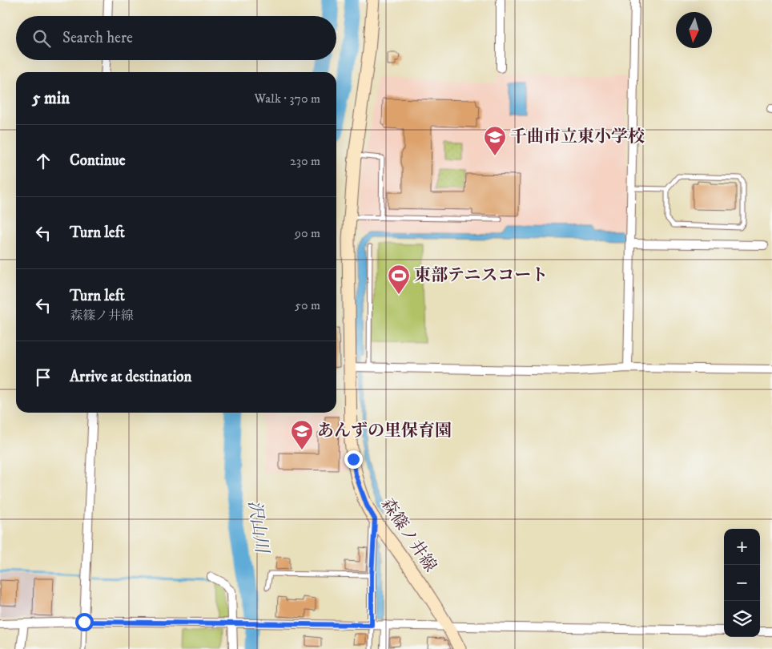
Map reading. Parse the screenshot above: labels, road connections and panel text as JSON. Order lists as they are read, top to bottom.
{
  "streets": {
    "main road": ["森篠ノ井線"]
  },
  "water": ["沢山川"],
  "places": {
    "school or university": ["千曲市立東小学校", "あんずの里保育園"],
    "sports": ["東部テニスコート"]
  },
  "north": "bottom",
  "page": {
    "search": "Search here",
    "heading": ["5 min", "Walk · 370 m"],
    "list": [
      ["Continue", "230 m"],
      ["Turn left", "90 m"],
      ["Turn left", "森篠ノ井線", "50 m"],
      "Arrive at destination"
    ],
    "map_buttons": ["+", "−"]
  }
}
